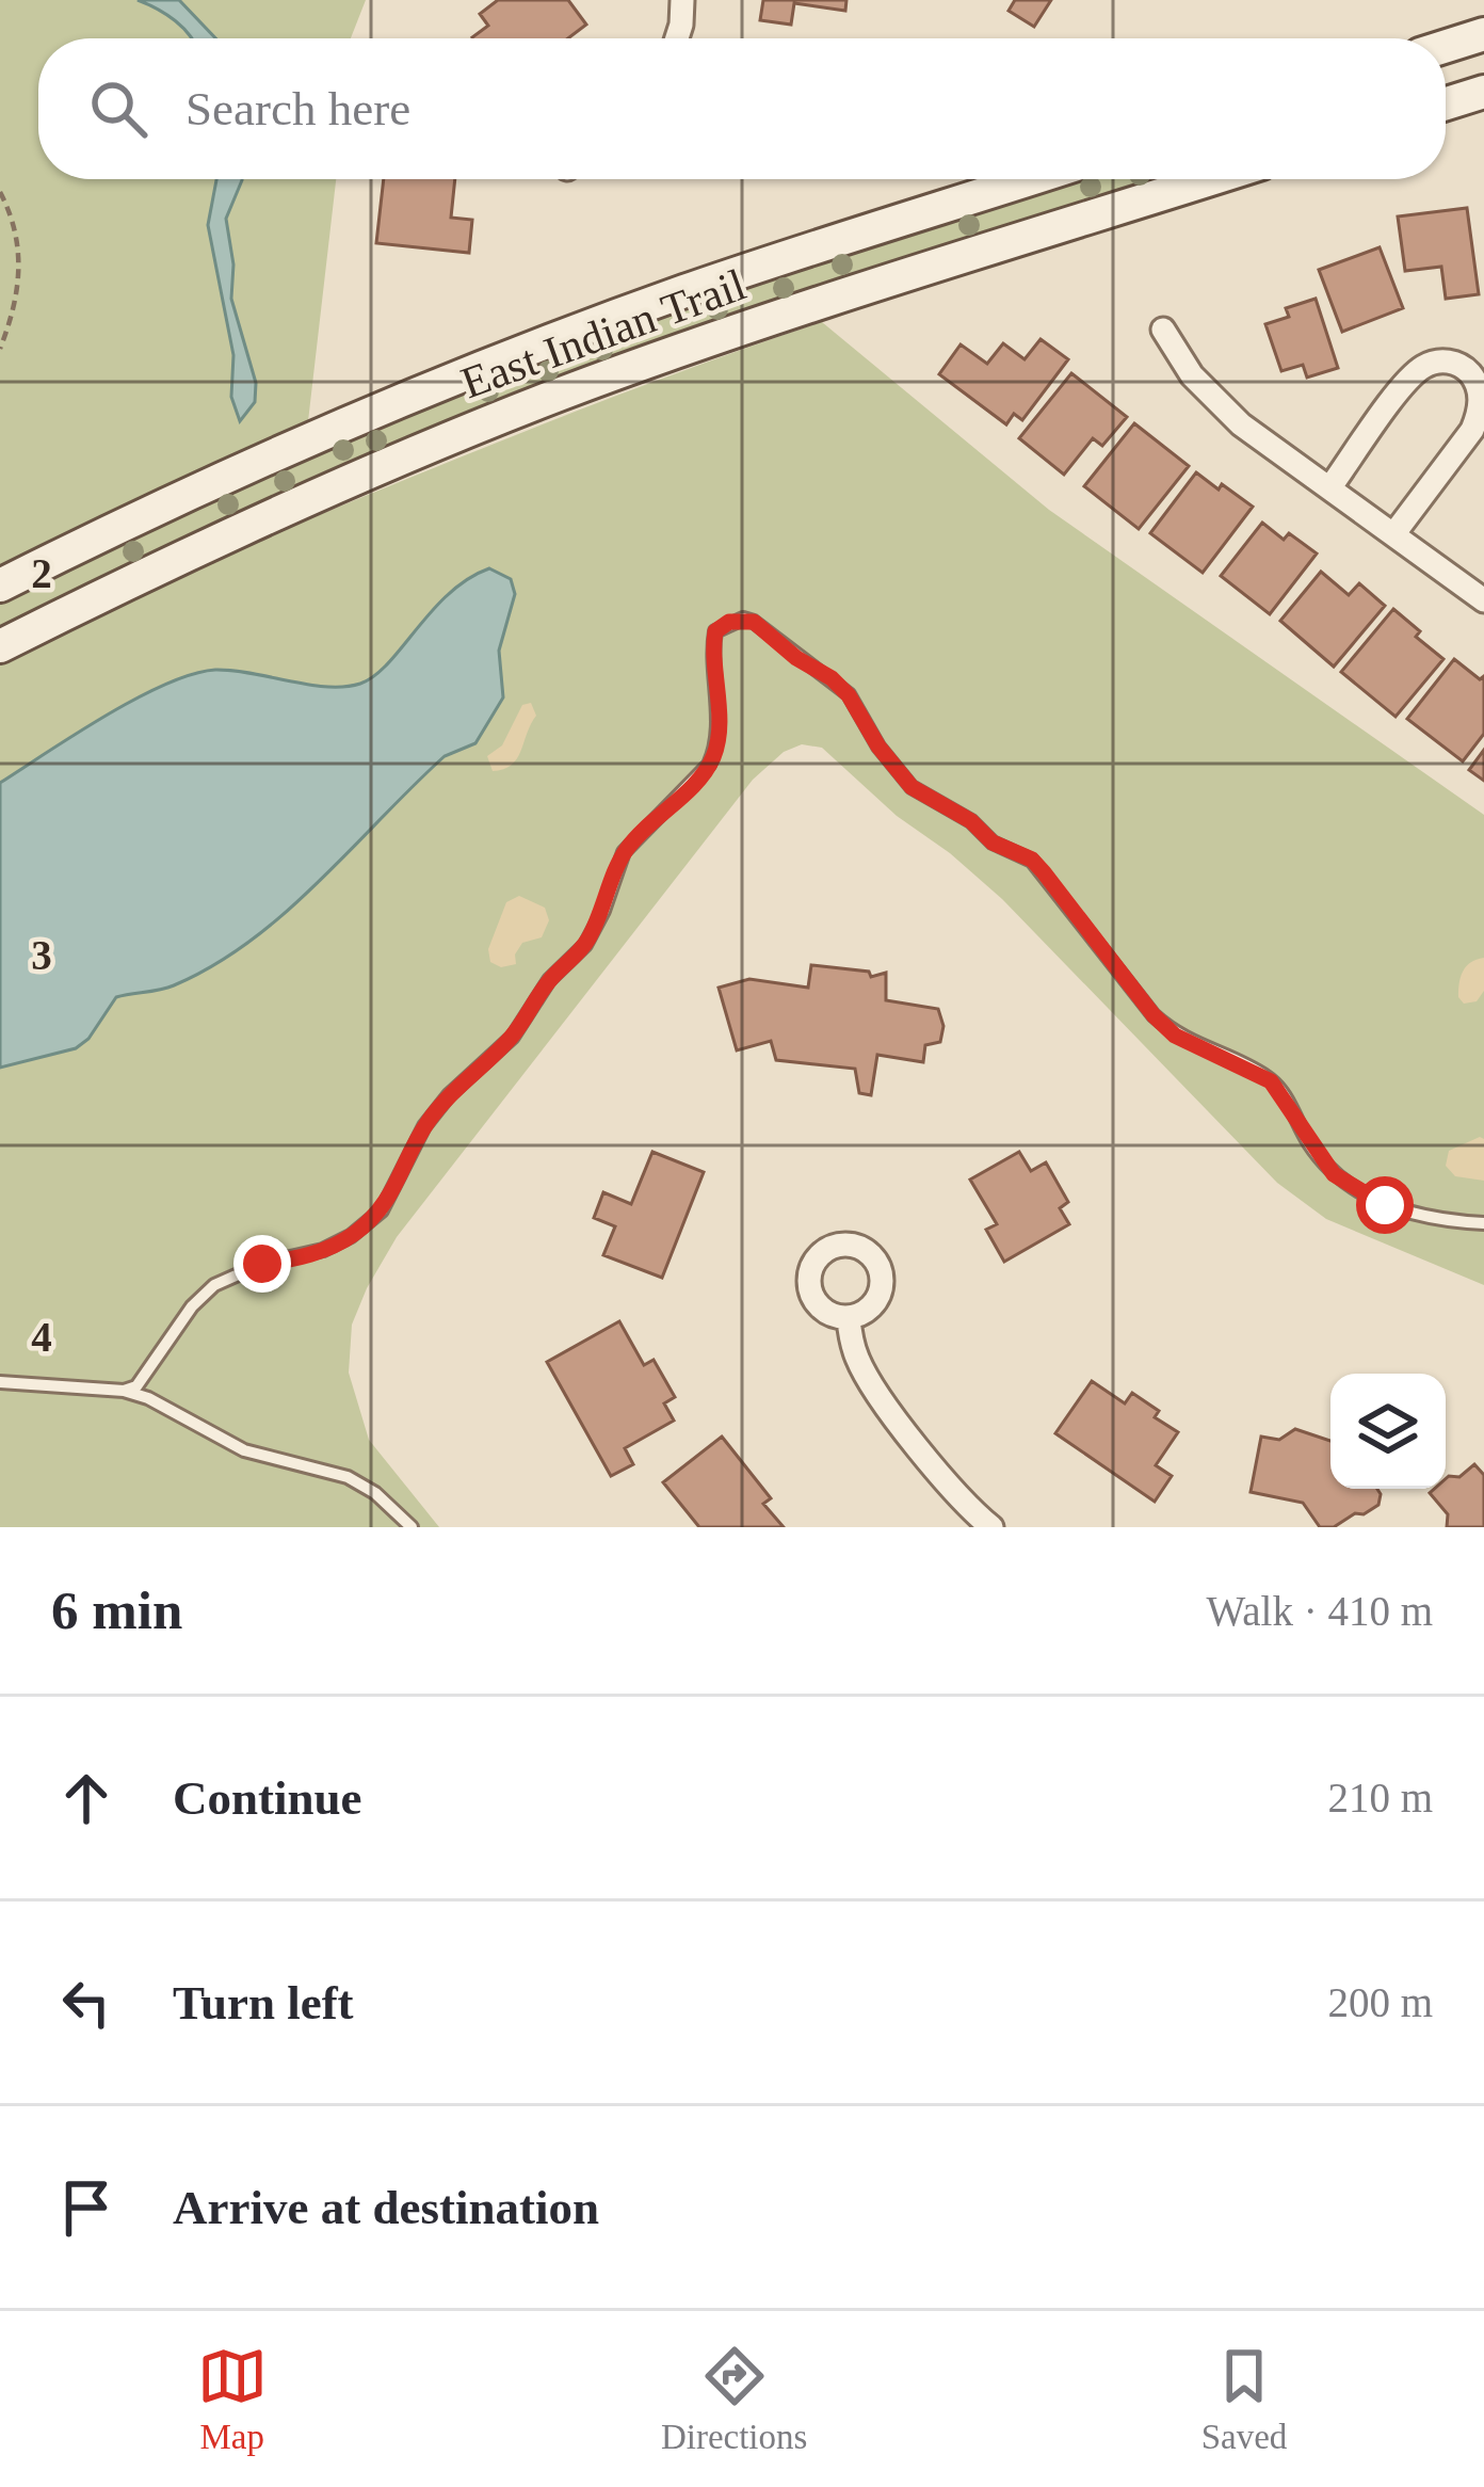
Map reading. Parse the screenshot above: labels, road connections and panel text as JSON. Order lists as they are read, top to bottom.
{
  "streets": {
    "main road": ["East Indian Trail"]
  },
  "page": {
    "search": "Search here",
    "heading": ["6 min", "Walk · 410 m"],
    "list": [
      ["Continue", "210 m"],
      ["Turn left", "200 m"],
      "Arrive at destination"
    ],
    "nav": ["Map", "Directions", "Saved"]
  },
  "grid": {
    "rows": ["2", "3", "4"]
  }
}
